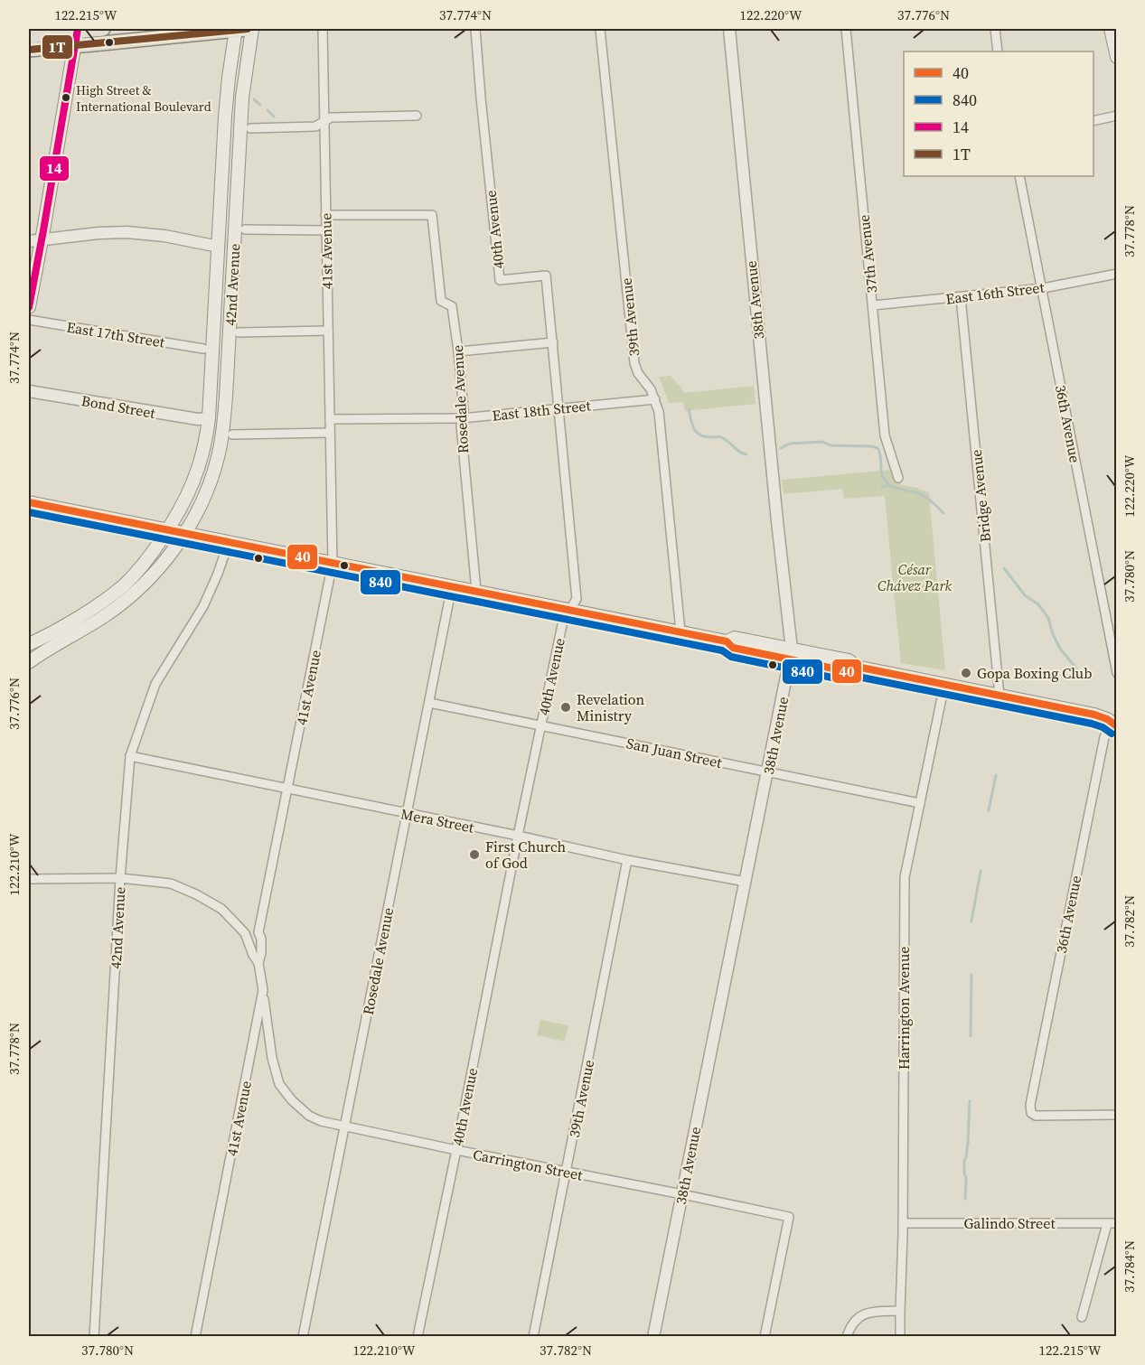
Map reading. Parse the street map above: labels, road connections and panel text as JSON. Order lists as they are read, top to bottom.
{
  "streets": {
    "main road": ["42nd Avenue"],
    "street": [
      "40th Avenue",
      "41st Avenue",
      "37th Avenue",
      "East 16th Street",
      "38th Avenue",
      "39th Avenue",
      "East 17th Street",
      "Rosedale Avenue",
      "Bond Street",
      "East 18th Street",
      "36th Avenue",
      "Bridge Avenue",
      "San Juan Street",
      "Mera Street",
      "Harrington Avenue",
      "Carrington Street",
      "Galindo Street"
    ]
  },
  "crossings": [
    ["40th Avenue", "East 18th Street"],
    ["40th Avenue", "San Juan Street"],
    ["40th Avenue", "Mera Street"],
    ["40th Avenue", "Carrington Street"],
    ["41st Avenue", "Rosedale Avenue"],
    ["41st Avenue", "East 18th Street"],
    ["41st Avenue", "Mera Street"],
    ["41st Avenue", "Carrington Street"],
    ["37th Avenue", "East 16th Street"],
    ["42nd Avenue", "Bond Street"],
    ["42nd Avenue", "Mera Street"],
    ["East 16th Street", "36th Avenue"],
    ["East 16th Street", "Bridge Avenue"],
    ["38th Avenue", "San Juan Street"],
    ["38th Avenue", "Mera Street"],
    ["38th Avenue", "Carrington Street"],
    ["39th Avenue", "East 18th Street"],
    ["39th Avenue", "Mera Street"],
    ["39th Avenue", "Carrington Street"],
    ["Rosedale Avenue", "East 18th Street"],
    ["Rosedale Avenue", "San Juan Street"],
    ["Rosedale Avenue", "Mera Street"],
    ["Rosedale Avenue", "Carrington Street"],
    ["San Juan Street", "Harrington Avenue"],
    ["Harrington Avenue", "Galindo Street"]
  ],
  "parks": ["César Chávez Park"],
  "places": [
    "High Street & International Boulevard",
    "Gopa Boxing Club",
    "Revelation Ministry",
    "First Church of God"
  ],
  "lines": [
    "transit line 14",
    "transit line 1T",
    "transit line 40",
    "transit line 840"
  ],
  "legend": [
    "40",
    "840",
    "14",
    "1T"
  ],
  "coordinates": [
    "122.215°W",
    "37.774°N",
    "122.220°W",
    "37.776°N",
    "37.778°N",
    "37.780°N",
    "122.210°W",
    "37.782°N",
    "37.784°N"
  ]
}
